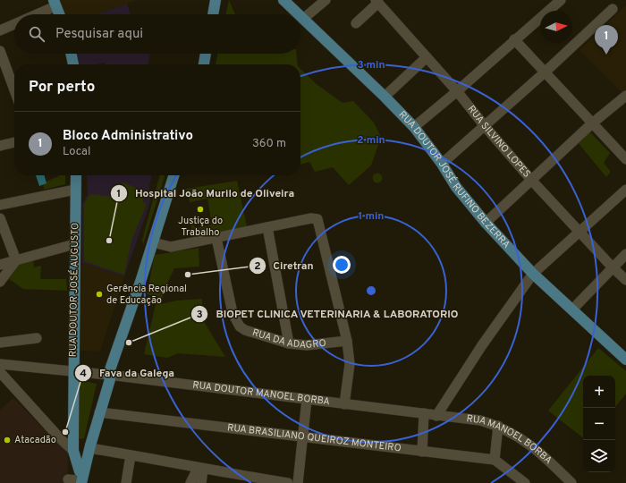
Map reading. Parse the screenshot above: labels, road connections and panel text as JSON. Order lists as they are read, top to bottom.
{
  "streets": {
    "main road": ["RUA DOUTOR JOSÉ RUFINO BEZERRA", "RUA DOUTOR JOSÉ AUGUSTO"],
    "street": [
      "RUA SILVINO LOPES",
      "RUA DA ADAGRO",
      "RUA DOUTOR MANOEL BORBA",
      "RUA BRASILIANO QUEIROZ MONTEIRO",
      "RUA MANOEL BORBA"
    ]
  },
  "crossings": [
    ["RUA DOUTOR JOSÉ AUGUSTO", "RUA DOUTOR MANOEL BORBA"],
    ["RUA DOUTOR MANOEL BORBA", "RUA MANOEL BORBA"]
  ],
  "places": [
    "Justiça do Trabalho",
    "Hospital João Murilo de Oliveira",
    "Ciretran",
    "Gerência Regional de Educação",
    "BIOPET CLINICA VETERINARIA & LABORATORIO",
    "Fava da Galega",
    "Atacadão"
  ],
  "north": "right",
  "page": {
    "search": "Pesquisar aqui",
    "pins": "1",
    "heading": "Por perto",
    "list": [
      {
        "mark": "1",
        "name": "Bloco Administrativo",
        "note": "Local",
        "value": "360 m"
      }
    ],
    "map_buttons": ["+", "−"]
  },
  "rings": ["3 min", "2 min", "1 min"]
}
